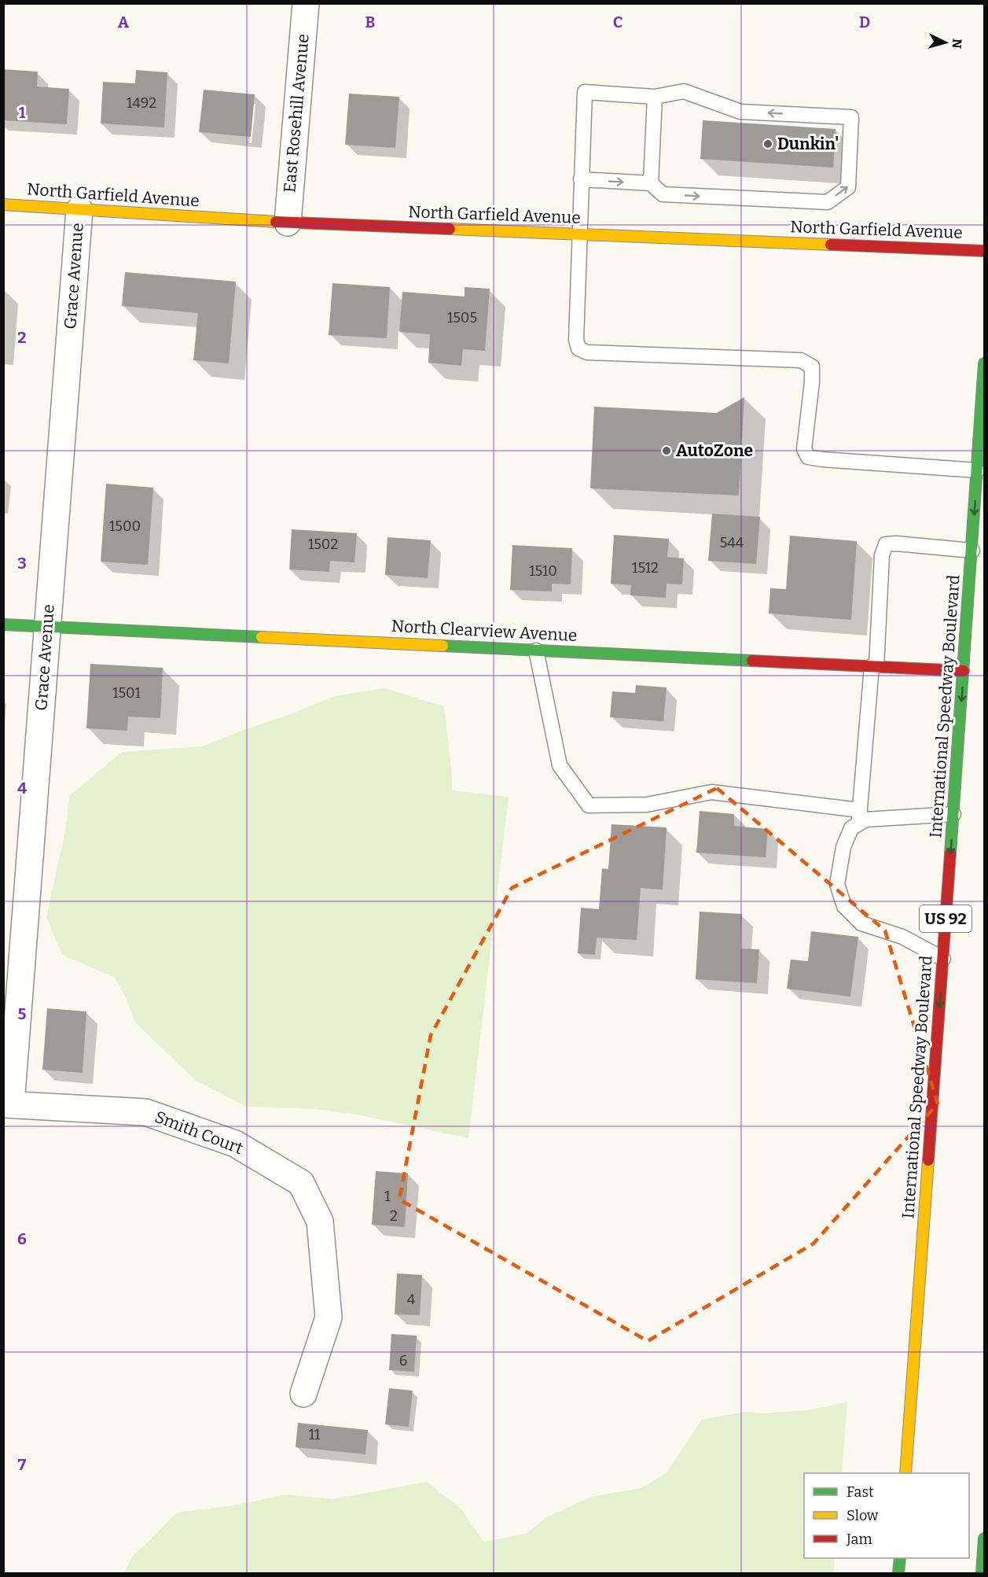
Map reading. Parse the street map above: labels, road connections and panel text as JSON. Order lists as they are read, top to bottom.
{
  "streets": {
    "street": [
      "East Rosehill Avenue",
      "North Garfield Avenue",
      "Grace Avenue",
      "North Clearview Avenue",
      "International Speedway Boulevard",
      "US 92",
      "Smith Court"
    ]
  },
  "crossings": [
    ["East Rosehill Avenue", "North Garfield Avenue"],
    ["North Garfield Avenue", "Grace Avenue"],
    ["Grace Avenue", "North Clearview Avenue"],
    ["Grace Avenue", "Smith Court"],
    ["North Clearview Avenue", "International Speedway Boulevard"]
  ],
  "one_way": ["International Speedway Boulevard"],
  "places": ["Dunkin'", "AutoZone"],
  "house_numbers": [
    "1492",
    "1505",
    "1500",
    "544",
    "1502",
    "1512",
    "1510",
    "1501",
    "1",
    "2",
    "4",
    "6",
    "11"
  ],
  "legend": ["Fast", "Slow", "Jam"],
  "north": "right",
  "grid": {
    "columns": [
      "A",
      "B",
      "C",
      "D"
    ],
    "rows": [
      "1",
      "2",
      "3",
      "4",
      "5",
      "6",
      "7"
    ]
  }
}
